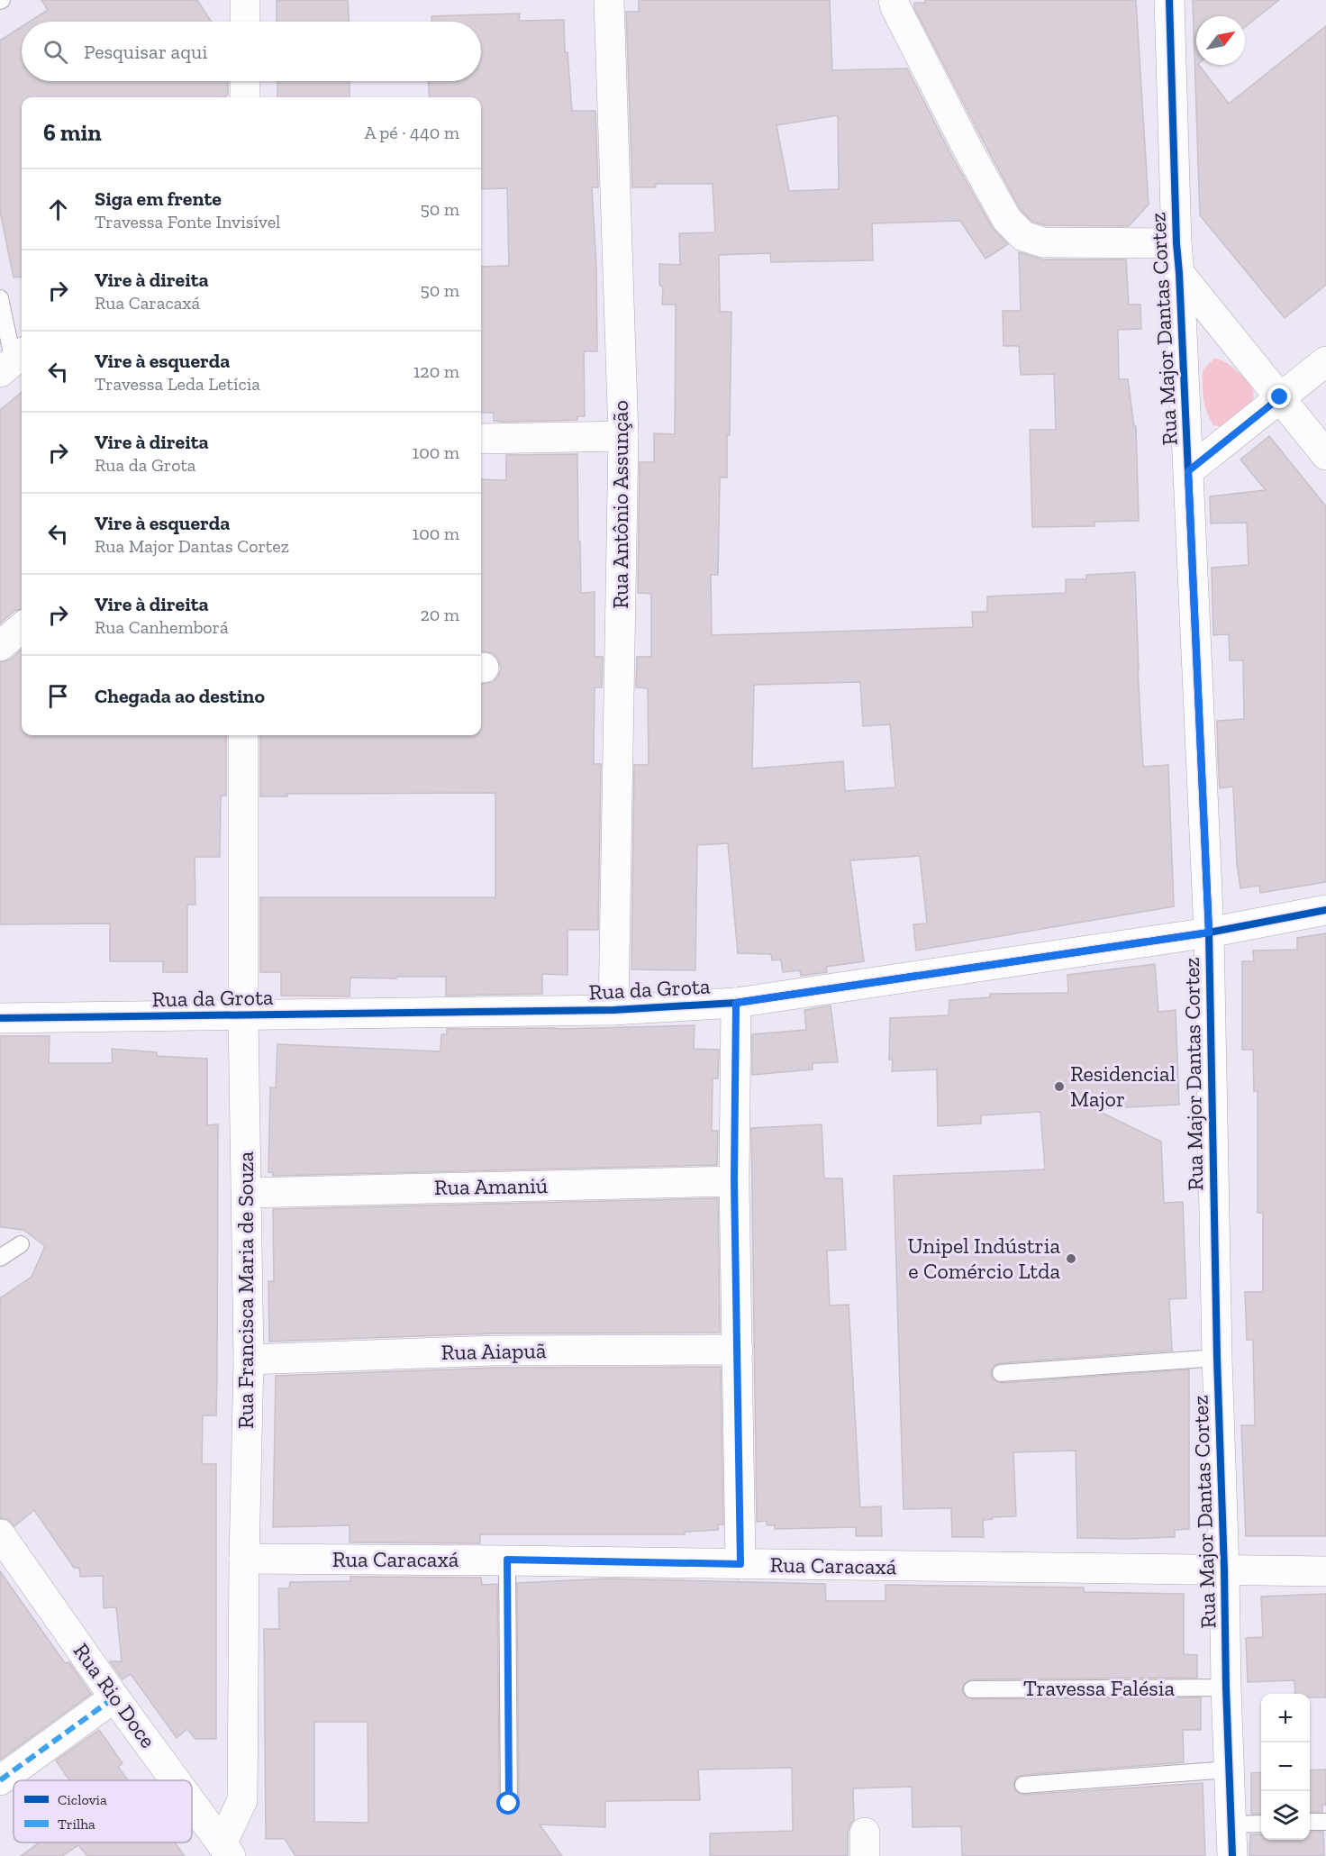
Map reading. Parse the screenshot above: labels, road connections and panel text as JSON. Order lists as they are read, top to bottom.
{
  "streets": {
    "street": [
      "Rua Major Dantas Cortez",
      "Rua Antônio Assunção",
      "Rua da Grota",
      "Rua Amaniú",
      "Rua Francisca Maria de Souza",
      "Rua Aiapuã",
      "Rua Caracaxá",
      "Rua Rio Doce"
    ],
    "lane": ["Travessa Falésia"]
  },
  "crossings": [
    ["Rua Major Dantas Cortez", "Rua da Grota"],
    ["Rua Major Dantas Cortez", "Rua Caracaxá"],
    ["Rua Major Dantas Cortez", "Travessa Falésia"],
    ["Rua Antônio Assunção", "Rua da Grota"],
    ["Rua da Grota", "Rua Francisca Maria de Souza"],
    ["Rua Amaniú", "Rua Francisca Maria de Souza"],
    ["Rua Francisca Maria de Souza", "Rua Aiapuã"],
    ["Rua Francisca Maria de Souza", "Rua Caracaxá"],
    ["Rua Francisca Maria de Souza", "Rua Rio Doce"]
  ],
  "places": ["Residencial Major", "Unipel Indústria e Comércio Ltda"],
  "legend": ["Ciclovia", "Trilha"],
  "north": "top right",
  "page": {
    "search": "Pesquisar aqui",
    "heading": ["6 min", "A pé · 440 m"],
    "list": [
      ["Siga em frente", "Travessa Fonte Invisível", "50 m"],
      ["Vire à direita", "Rua Caracaxá", "50 m"],
      ["Vire à esquerda", "Travessa Leda Letícia", "120 m"],
      ["Vire à direita", "Rua da Grota", "100 m"],
      ["Vire à esquerda", "Rua Major Dantas Cortez", "100 m"],
      ["Vire à direita", "Rua Canhemborá", "20 m"],
      "Chegada ao destino"
    ],
    "map_buttons": ["+", "−"]
  }
}
